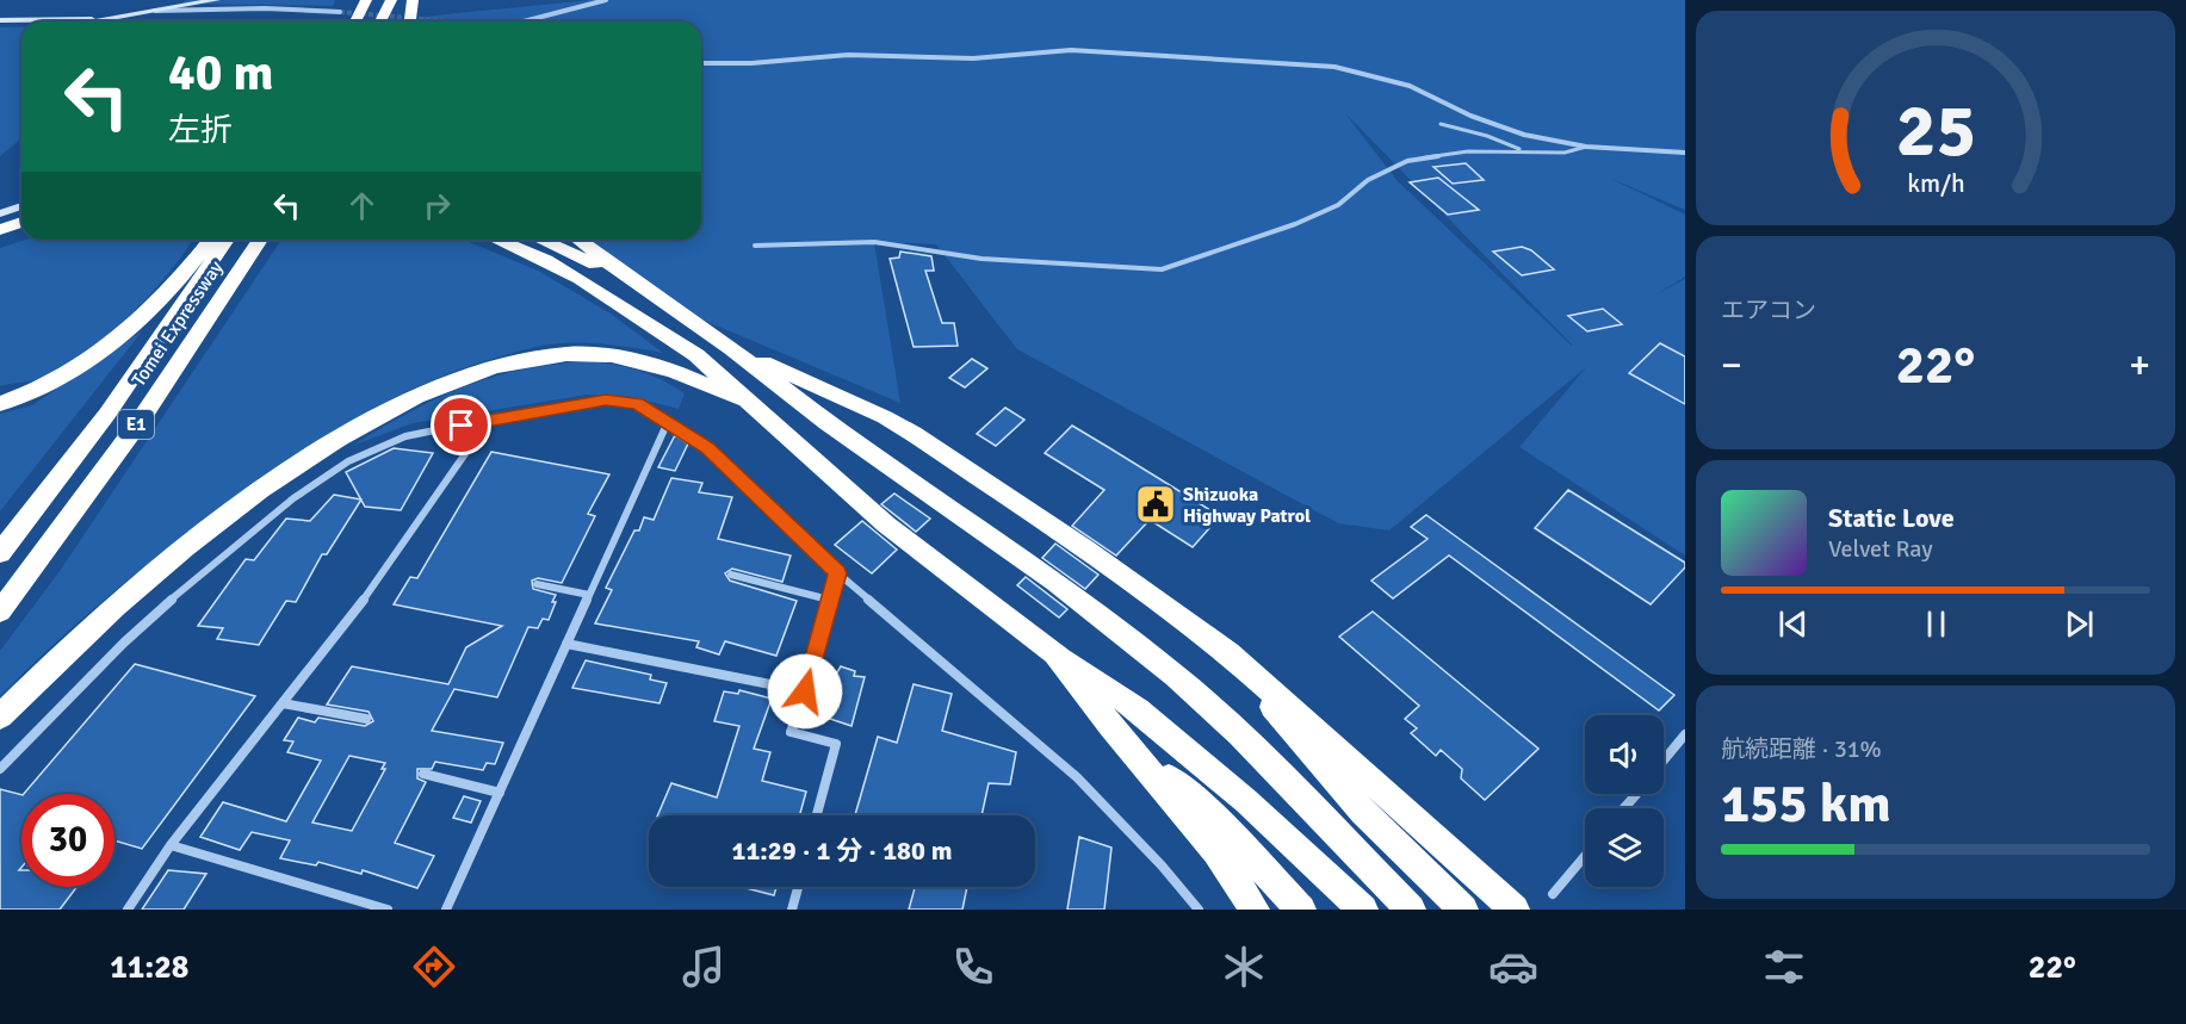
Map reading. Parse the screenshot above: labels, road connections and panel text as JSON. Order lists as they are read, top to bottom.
{
  "streets": {
    "highway": ["Tomei Expressway", "E1"]
  },
  "places": {
    "public building": ["Shizuoka Highway Patrol"]
  },
  "page": {
    "turn": ["40 m", "左折"],
    "tile": [
      "エアコン",
      ["航続距離 · 31%", "155 km"]
    ],
    "heat": ["−", "22°", "+"],
    "song": ["Static Love", "Velvet Ray"],
    "limit": "30",
    "trip": "11:29 · 1 分 · 180 m",
    "tabs": ["11:28", "22°"],
    "gauge": ["25", "km/h"]
  }
}
